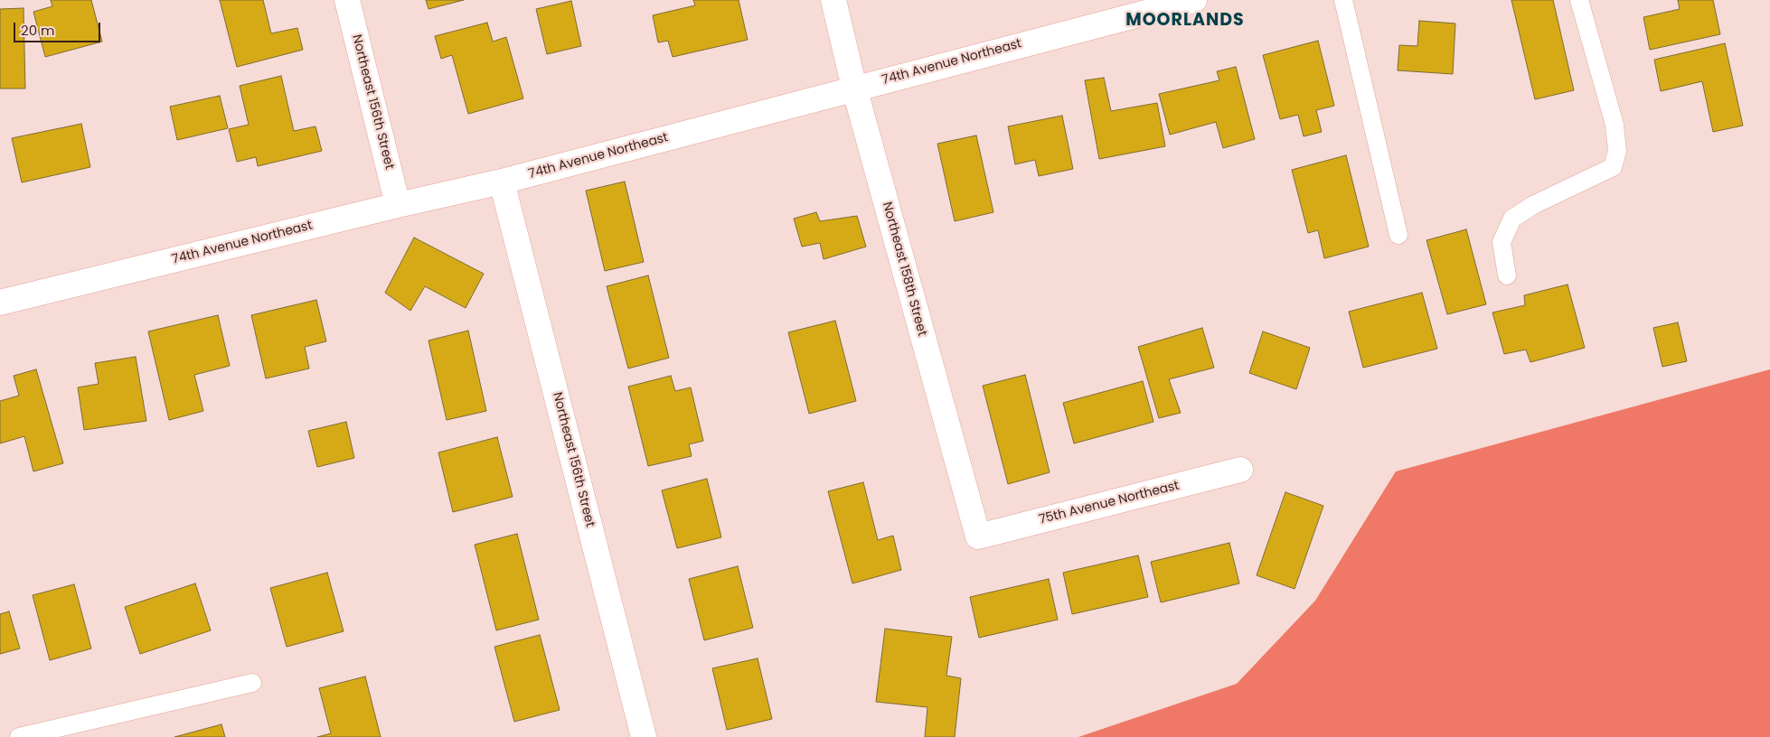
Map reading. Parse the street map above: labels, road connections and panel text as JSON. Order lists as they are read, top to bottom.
{
  "streets": {
    "street": [
      "74th Avenue Northeast",
      "Northeast 156th Street",
      "Northeast 158th Street",
      "75th Avenue Northeast"
    ]
  },
  "crossings": [
    ["74th Avenue Northeast", "Northeast 156th Street"],
    ["74th Avenue Northeast", "Northeast 158th Street"],
    ["Northeast 158th Street", "75th Avenue Northeast"]
  ],
  "districts": ["MOORLANDS"],
  "scale_bar": "20 m"
}
